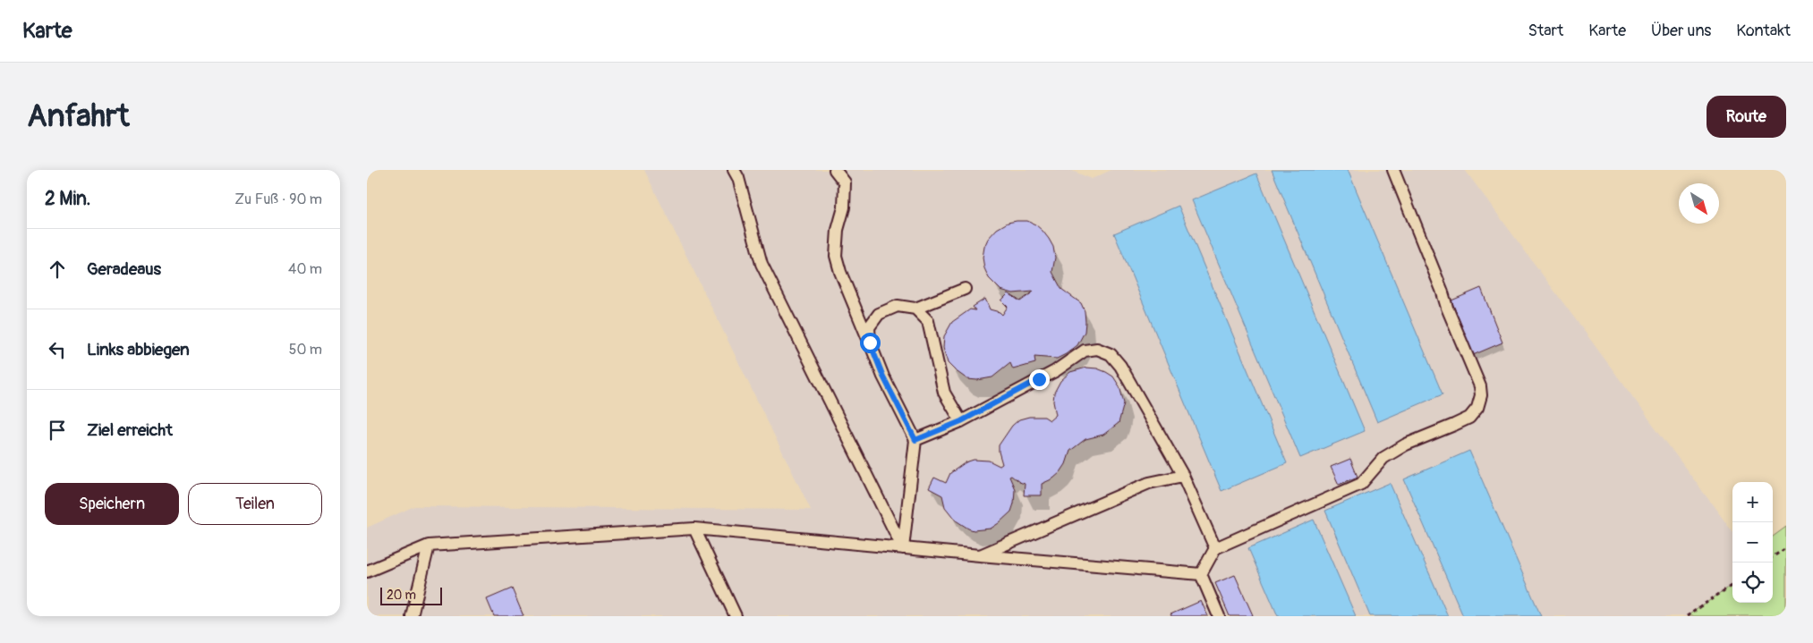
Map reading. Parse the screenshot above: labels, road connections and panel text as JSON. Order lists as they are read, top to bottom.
{
  "scale_bar": "20 m",
  "north": "bottom right",
  "page": {
    "header": "Karte",
    "nav": [
      "Start",
      "Karte",
      "Über uns",
      "Kontakt"
    ],
    "buttons": [
      "Route",
      ["Speichern", "Teilen"]
    ],
    "title": "Anfahrt",
    "heading": ["2 Min.", "Zu Fuß · 90 m"],
    "list": [
      ["Geradeaus", "40 m"],
      ["Links abbiegen", "50 m"],
      "Ziel erreicht"
    ],
    "map_buttons": ["+", "−"],
    "scale": "20 m"
  }
}
